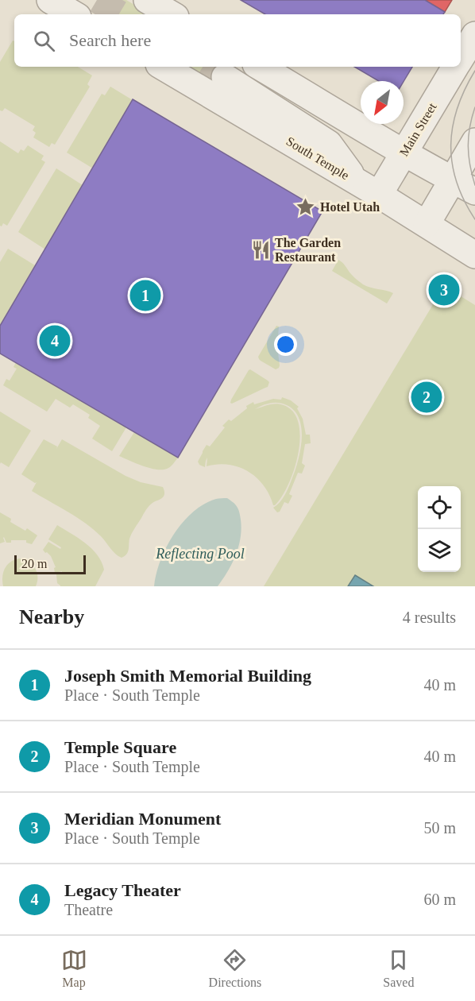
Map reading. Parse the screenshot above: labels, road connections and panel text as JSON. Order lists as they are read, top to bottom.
{
  "streets": {
    "street": ["Main Street", "South Temple"]
  },
  "crossings": [
    ["Main Street", "South Temple"]
  ],
  "water": ["Reflecting Pool"],
  "places": {
    "place": ["Hotel Utah"],
    "restaurant": ["The Garden Restaurant"]
  },
  "scale_bar": "20 m",
  "north": "bottom left",
  "page": {
    "search": "Search here",
    "pins": [
      "3",
      "1",
      "4",
      "2"
    ],
    "scale": "20 m",
    "heading": ["Nearby", "4 results"],
    "list": [
      {
        "mark": "1",
        "name": "Joseph Smith Memorial Building",
        "note": "Place · South Temple",
        "value": "40 m"
      },
      {
        "mark": "2",
        "name": "Temple Square",
        "note": "Place · South Temple",
        "value": "40 m"
      },
      {
        "mark": "3",
        "name": "Meridian Monument",
        "note": "Place · South Temple",
        "value": "50 m"
      },
      {
        "mark": "4",
        "name": "Legacy Theater",
        "note": "Theatre",
        "value": "60 m"
      }
    ],
    "nav": ["Map", "Directions", "Saved"]
  }
}
